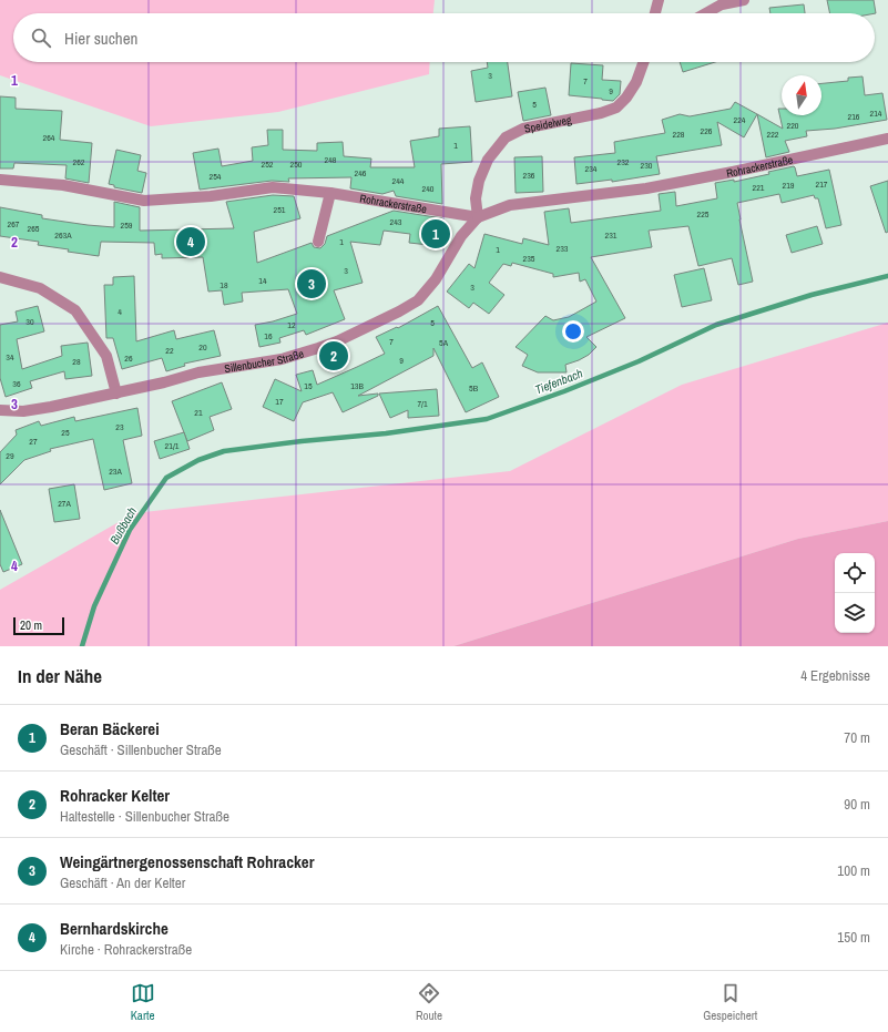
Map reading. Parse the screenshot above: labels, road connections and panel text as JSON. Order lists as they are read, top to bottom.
{
  "streets": {
    "street": ["Speidelweg", "Rohrackerstraße", "Sillenbucher Straße"]
  },
  "crossings": [
    ["Speidelweg", "Rohrackerstraße"],
    ["Speidelweg", "Sillenbucher Straße"],
    ["Rohrackerstraße", "Sillenbucher Straße"]
  ],
  "water": ["Tiefenbach", "Bußbach"],
  "house_numbers": [
    "3",
    "7",
    "9",
    "5",
    "214",
    "216",
    "224",
    "220",
    "226",
    "228",
    "222",
    "264",
    "1",
    "248",
    "262",
    "232",
    "252",
    "250",
    "230",
    "234",
    "246",
    "236",
    "254",
    "244",
    "217",
    "219",
    "221",
    "240",
    "251",
    "225",
    "243",
    "267",
    "259",
    "265",
    "263A",
    "231",
    "1",
    "233",
    "1",
    "235",
    "3",
    "14",
    "18",
    "3",
    "4",
    "30",
    "5",
    "12",
    "16",
    "7",
    "5A",
    "20",
    "22",
    "34",
    "26",
    "9",
    "28",
    "36",
    "15",
    "13B",
    "5B",
    "17",
    "7/1",
    "21",
    "23",
    "25",
    "27",
    "21/1",
    "29",
    "23A",
    "27A"
  ],
  "scale_bar": "20 m",
  "north": "top",
  "page": {
    "search": "Hier suchen",
    "pins": [
      "1",
      "4",
      "3",
      "2"
    ],
    "scale": "20 m",
    "heading": ["In der Nähe", "4 Ergebnisse"],
    "list": [
      {
        "mark": "1",
        "name": "Beran Bäckerei",
        "note": "Geschäft · Sillenbucher Straße",
        "value": "70 m"
      },
      {
        "mark": "2",
        "name": "Rohracker Kelter",
        "note": "Haltestelle · Sillenbucher Straße",
        "value": "90 m"
      },
      {
        "mark": "3",
        "name": "Weingärtnergenossenschaft Rohracker",
        "note": "Geschäft · An der Kelter",
        "value": "100 m"
      },
      {
        "mark": "4",
        "name": "Bernhardskirche",
        "note": "Kirche · Rohrackerstraße",
        "value": "150 m"
      }
    ],
    "nav": ["Karte", "Route", "Gespeichert"]
  },
  "grid": {
    "rows": [
      "1",
      "2",
      "3",
      "4"
    ]
  }
}
